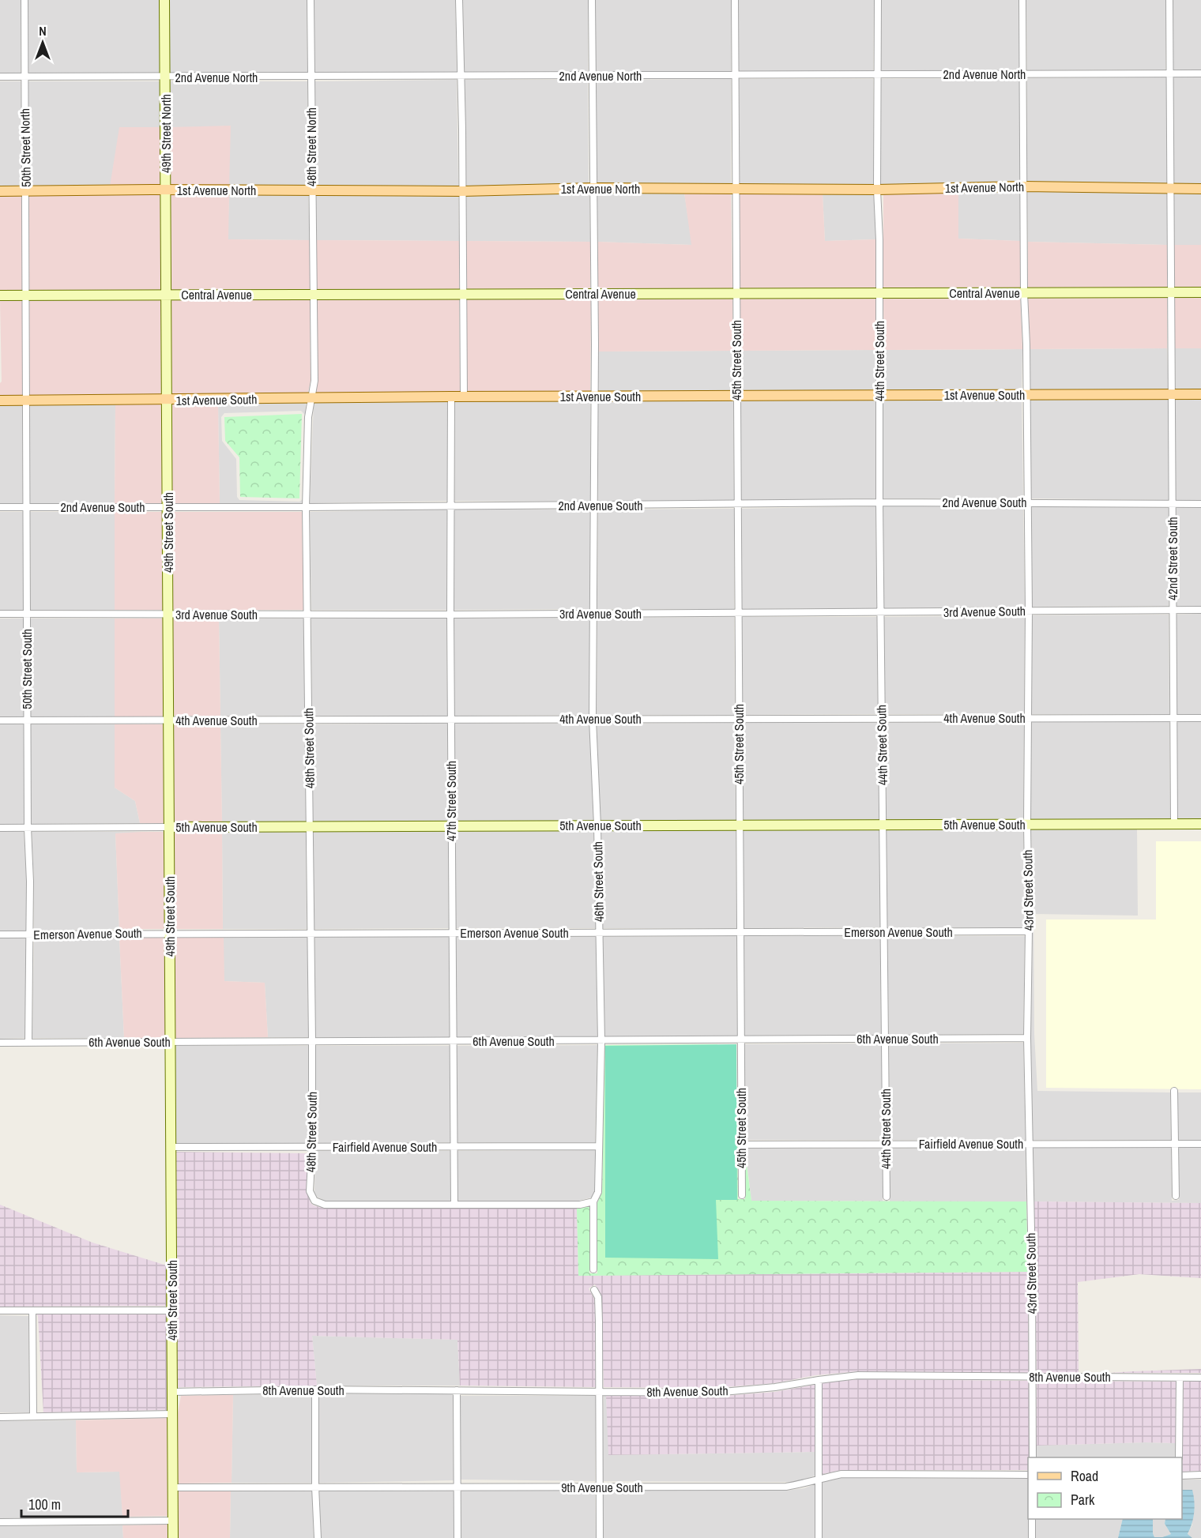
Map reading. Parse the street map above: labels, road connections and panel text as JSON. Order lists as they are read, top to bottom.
{
  "streets": {
    "main road": [
      "49th Street North",
      "1st Avenue North",
      "Central Avenue",
      "1st Avenue South",
      "49th Street South",
      "5th Avenue South"
    ],
    "street": [
      "2nd Avenue North",
      "48th Street North",
      "50th Street North",
      "45th Street South",
      "44th Street South",
      "2nd Avenue South",
      "42nd Street South",
      "3rd Avenue South",
      "50th Street South",
      "4th Avenue South",
      "48th Street South",
      "47th Street South",
      "46th Street South",
      "43rd Street South",
      "Emerson Avenue South",
      "6th Avenue South",
      "Fairfield Avenue South",
      "8th Avenue South",
      "9th Avenue South"
    ]
  },
  "crossings": [
    ["2nd Avenue North", "49th Street North"],
    ["2nd Avenue North", "48th Street North"],
    ["2nd Avenue North", "50th Street North"],
    ["2nd Avenue North", "45th Street South"],
    ["2nd Avenue North", "44th Street South"],
    ["2nd Avenue North", "42nd Street South"],
    ["2nd Avenue North", "46th Street South"],
    ["2nd Avenue North", "43rd Street South"],
    ["49th Street North", "1st Avenue North"],
    ["49th Street North", "Central Avenue"],
    ["49th Street North", "49th Street South"],
    ["48th Street North", "1st Avenue North"],
    ["48th Street North", "Central Avenue"],
    ["48th Street North", "48th Street South"],
    ["50th Street North", "1st Avenue North"],
    ["50th Street North", "Central Avenue"],
    ["50th Street North", "50th Street South"],
    ["1st Avenue North", "45th Street South"],
    ["1st Avenue North", "44th Street South"],
    ["1st Avenue North", "42nd Street South"],
    ["1st Avenue North", "46th Street South"],
    ["1st Avenue North", "43rd Street South"],
    ["Central Avenue", "45th Street South"],
    ["Central Avenue", "44th Street South"],
    ["Central Avenue", "49th Street South"],
    ["Central Avenue", "42nd Street South"],
    ["Central Avenue", "50th Street South"],
    ["Central Avenue", "48th Street South"],
    ["Central Avenue", "46th Street South"],
    ["Central Avenue", "43rd Street South"],
    ["45th Street South", "1st Avenue South"],
    ["45th Street South", "2nd Avenue South"],
    ["45th Street South", "3rd Avenue South"],
    ["45th Street South", "4th Avenue South"],
    ["45th Street South", "5th Avenue South"],
    ["45th Street South", "Emerson Avenue South"],
    ["45th Street South", "6th Avenue South"],
    ["45th Street South", "Fairfield Avenue South"],
    ["44th Street South", "1st Avenue South"],
    ["44th Street South", "2nd Avenue South"],
    ["44th Street South", "3rd Avenue South"],
    ["44th Street South", "4th Avenue South"],
    ["44th Street South", "5th Avenue South"],
    ["44th Street South", "Emerson Avenue South"],
    ["44th Street South", "6th Avenue South"],
    ["44th Street South", "Fairfield Avenue South"],
    ["1st Avenue South", "49th Street South"],
    ["1st Avenue South", "42nd Street South"],
    ["1st Avenue South", "50th Street South"],
    ["1st Avenue South", "48th Street South"],
    ["1st Avenue South", "47th Street South"],
    ["1st Avenue South", "46th Street South"],
    ["1st Avenue South", "43rd Street South"],
    ["2nd Avenue South", "49th Street South"],
    ["2nd Avenue South", "42nd Street South"],
    ["2nd Avenue South", "50th Street South"],
    ["2nd Avenue South", "48th Street South"],
    ["2nd Avenue South", "47th Street South"],
    ["2nd Avenue South", "46th Street South"],
    ["2nd Avenue South", "43rd Street South"],
    ["49th Street South", "3rd Avenue South"],
    ["49th Street South", "4th Avenue South"],
    ["49th Street South", "5th Avenue South"],
    ["49th Street South", "Emerson Avenue South"],
    ["49th Street South", "6th Avenue South"],
    ["49th Street South", "Fairfield Avenue South"],
    ["49th Street South", "8th Avenue South"],
    ["49th Street South", "9th Avenue South"],
    ["42nd Street South", "3rd Avenue South"],
    ["42nd Street South", "4th Avenue South"],
    ["42nd Street South", "5th Avenue South"],
    ["3rd Avenue South", "50th Street South"],
    ["3rd Avenue South", "48th Street South"],
    ["3rd Avenue South", "47th Street South"],
    ["3rd Avenue South", "46th Street South"],
    ["3rd Avenue South", "43rd Street South"],
    ["50th Street South", "4th Avenue South"],
    ["50th Street South", "5th Avenue South"],
    ["50th Street South", "Emerson Avenue South"],
    ["50th Street South", "6th Avenue South"],
    ["4th Avenue South", "48th Street South"],
    ["4th Avenue South", "47th Street South"],
    ["4th Avenue South", "46th Street South"],
    ["4th Avenue South", "43rd Street South"],
    ["48th Street South", "47th Street South"],
    ["48th Street South", "5th Avenue South"],
    ["48th Street South", "Emerson Avenue South"],
    ["48th Street South", "6th Avenue South"],
    ["48th Street South", "Fairfield Avenue South"],
    ["47th Street South", "5th Avenue South"],
    ["47th Street South", "Emerson Avenue South"],
    ["47th Street South", "6th Avenue South"],
    ["47th Street South", "Fairfield Avenue South"],
    ["5th Avenue South", "46th Street South"],
    ["5th Avenue South", "43rd Street South"],
    ["46th Street South", "Emerson Avenue South"],
    ["46th Street South", "6th Avenue South"],
    ["46th Street South", "Fairfield Avenue South"],
    ["43rd Street South", "Emerson Avenue South"],
    ["43rd Street South", "6th Avenue South"],
    ["43rd Street South", "Fairfield Avenue South"],
    ["43rd Street South", "8th Avenue South"]
  ],
  "legend": ["Road", "Park"],
  "scale_bar": "100 m",
  "north": "top"
}
